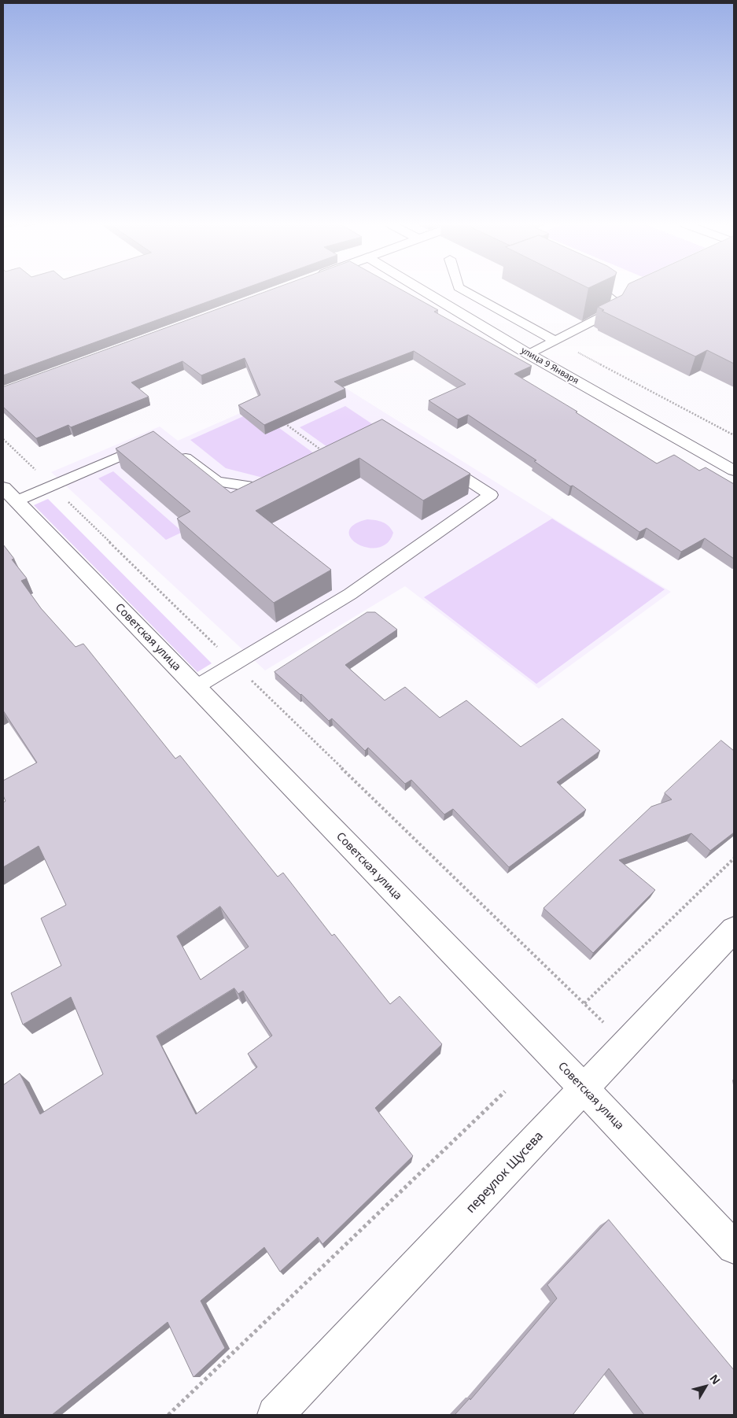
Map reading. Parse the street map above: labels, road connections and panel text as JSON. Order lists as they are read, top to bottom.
{
  "streets": {
    "street": ["улица 9 Января", "Советская улица", "переулок Щусева"]
  },
  "crossings": [
    ["Советская улица", "переулок Щусева"]
  ],
  "north": "top right"
}
